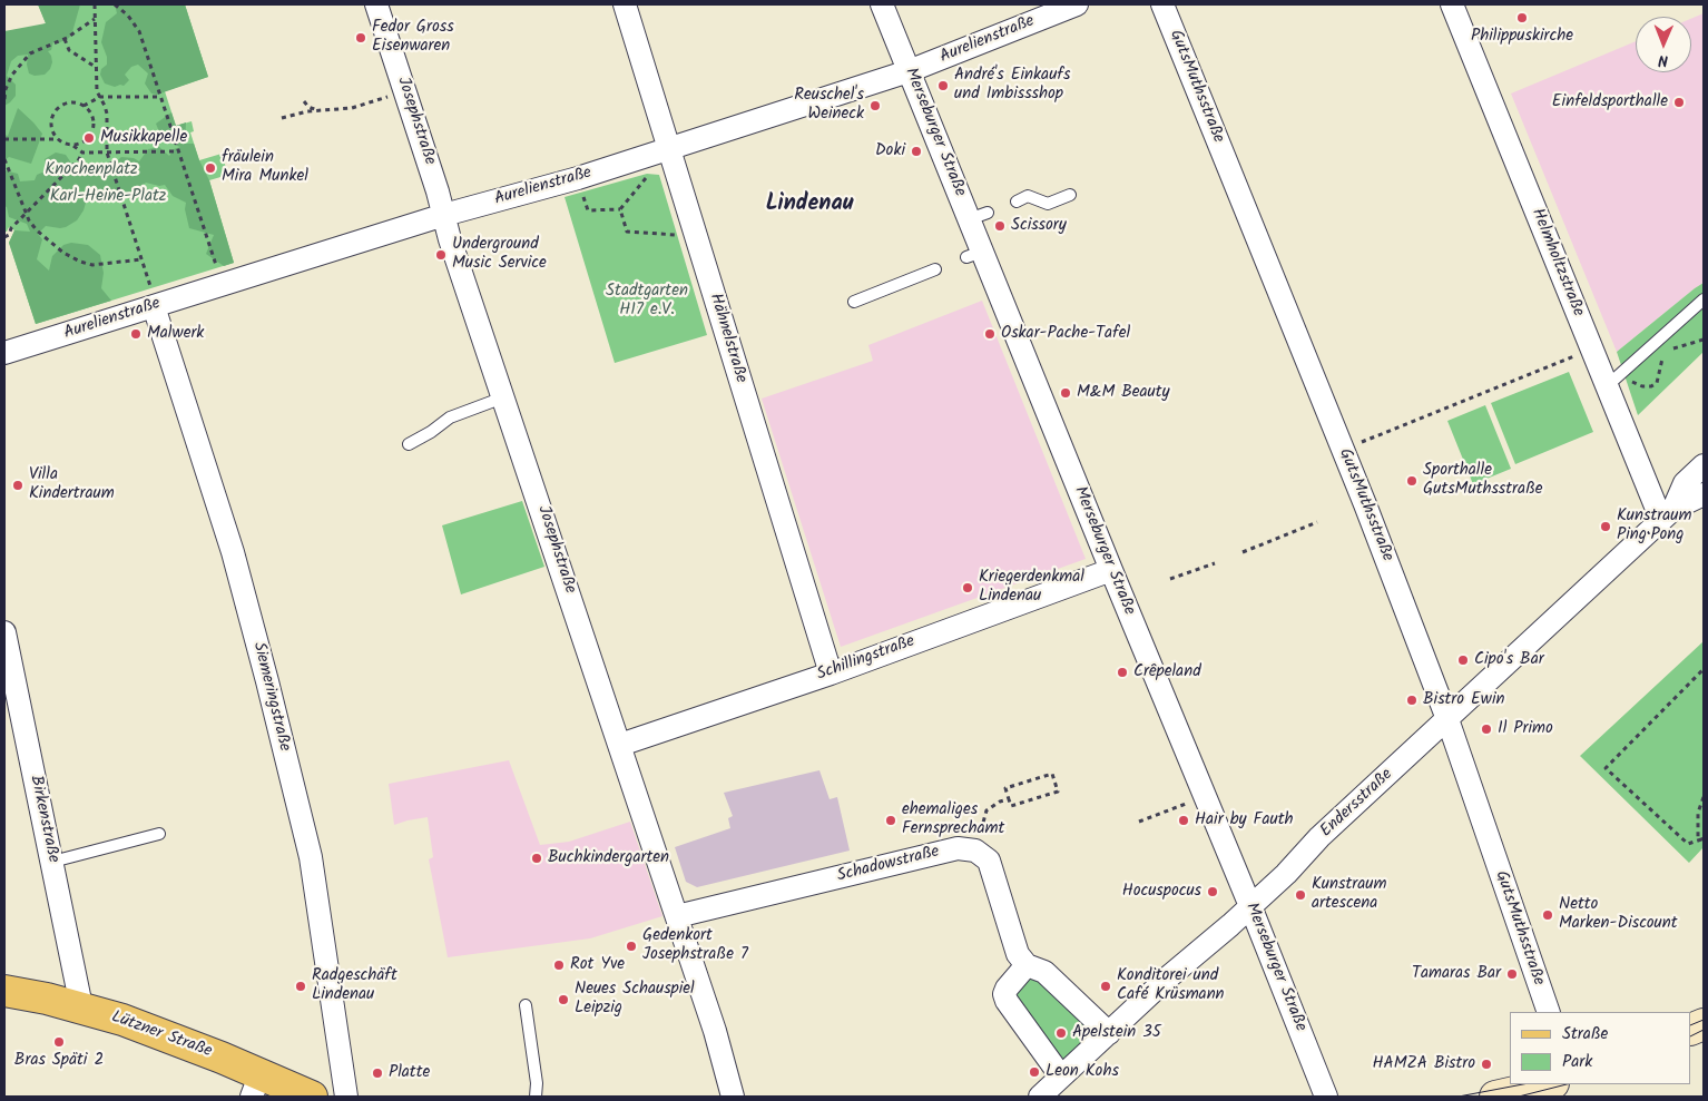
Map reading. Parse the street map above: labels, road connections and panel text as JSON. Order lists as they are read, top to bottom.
{
  "streets": {
    "main road": ["Lützner Straße"],
    "street": [
      "Aurelienstraße",
      "GutsMuthsstraße",
      "Josephstraße",
      "Merseburger Straße",
      "Helmholtzstraße",
      "Hähnelstraße",
      "Schillingstraße",
      "Siemeringstraße",
      "Endersstraße",
      "Birkenstraße",
      "Schadowstraße"
    ]
  },
  "crossings": [
    ["Aurelienstraße", "Josephstraße"],
    ["Aurelienstraße", "Merseburger Straße"],
    ["Aurelienstraße", "Hähnelstraße"],
    ["Aurelienstraße", "Siemeringstraße"],
    ["GutsMuthsstraße", "Endersstraße"],
    ["Josephstraße", "Schillingstraße"],
    ["Josephstraße", "Schadowstraße"],
    ["Merseburger Straße", "Schillingstraße"],
    ["Merseburger Straße", "Endersstraße"],
    ["Helmholtzstraße", "Endersstraße"],
    ["Hähnelstraße", "Schillingstraße"],
    ["Birkenstraße", "Lützner Straße"]
  ],
  "districts": ["Lindenau"],
  "parks": ["Knochenplatz", "Karl-Heine-Platz", "Stadtgarten H17 e.V."],
  "places": [
    "Philippuskirche",
    "Fedor Gross Eisenwaren",
    "André's Einkaufs und Imbissshop",
    "Einfeldsporthalle",
    "Reuschel's Weineck",
    "Musikkapelle",
    "Doki",
    "fräulein Mira Munkel",
    "Scissory",
    "Underground Music Service",
    "Malwerk",
    "Oskar-Pache-Tafel",
    "M&M Beauty",
    "Sporthalle GutsMuthsstraße",
    "Villa Kindertraum",
    "Kunstraum Ping•Pong",
    "Kriegerdenkmal Lindenau",
    "Cipo's Bar",
    "Crêpeland",
    "Bistro Ewin",
    "Il Primo",
    "ehemaliges Fernsprechamt",
    "Hair by Fauth",
    "Buchkindergarten",
    "Hocuspocus",
    "Kunstraum artescena",
    "Netto Marken-Discount",
    "Gedenkort Josephstraße 7",
    "Rot Yve",
    "Tamaras Bar",
    "Radgeschäft Lindenau",
    "Konditorei und Café Krüsmann",
    "Neues Schauspiel Leipzig",
    "Apelstein 35",
    "Bras Späti 2",
    "HAMZA Bistro",
    "Leon Kohs",
    "Platte"
  ],
  "legend": ["Straße", "Park"],
  "north": "bottom"
}
